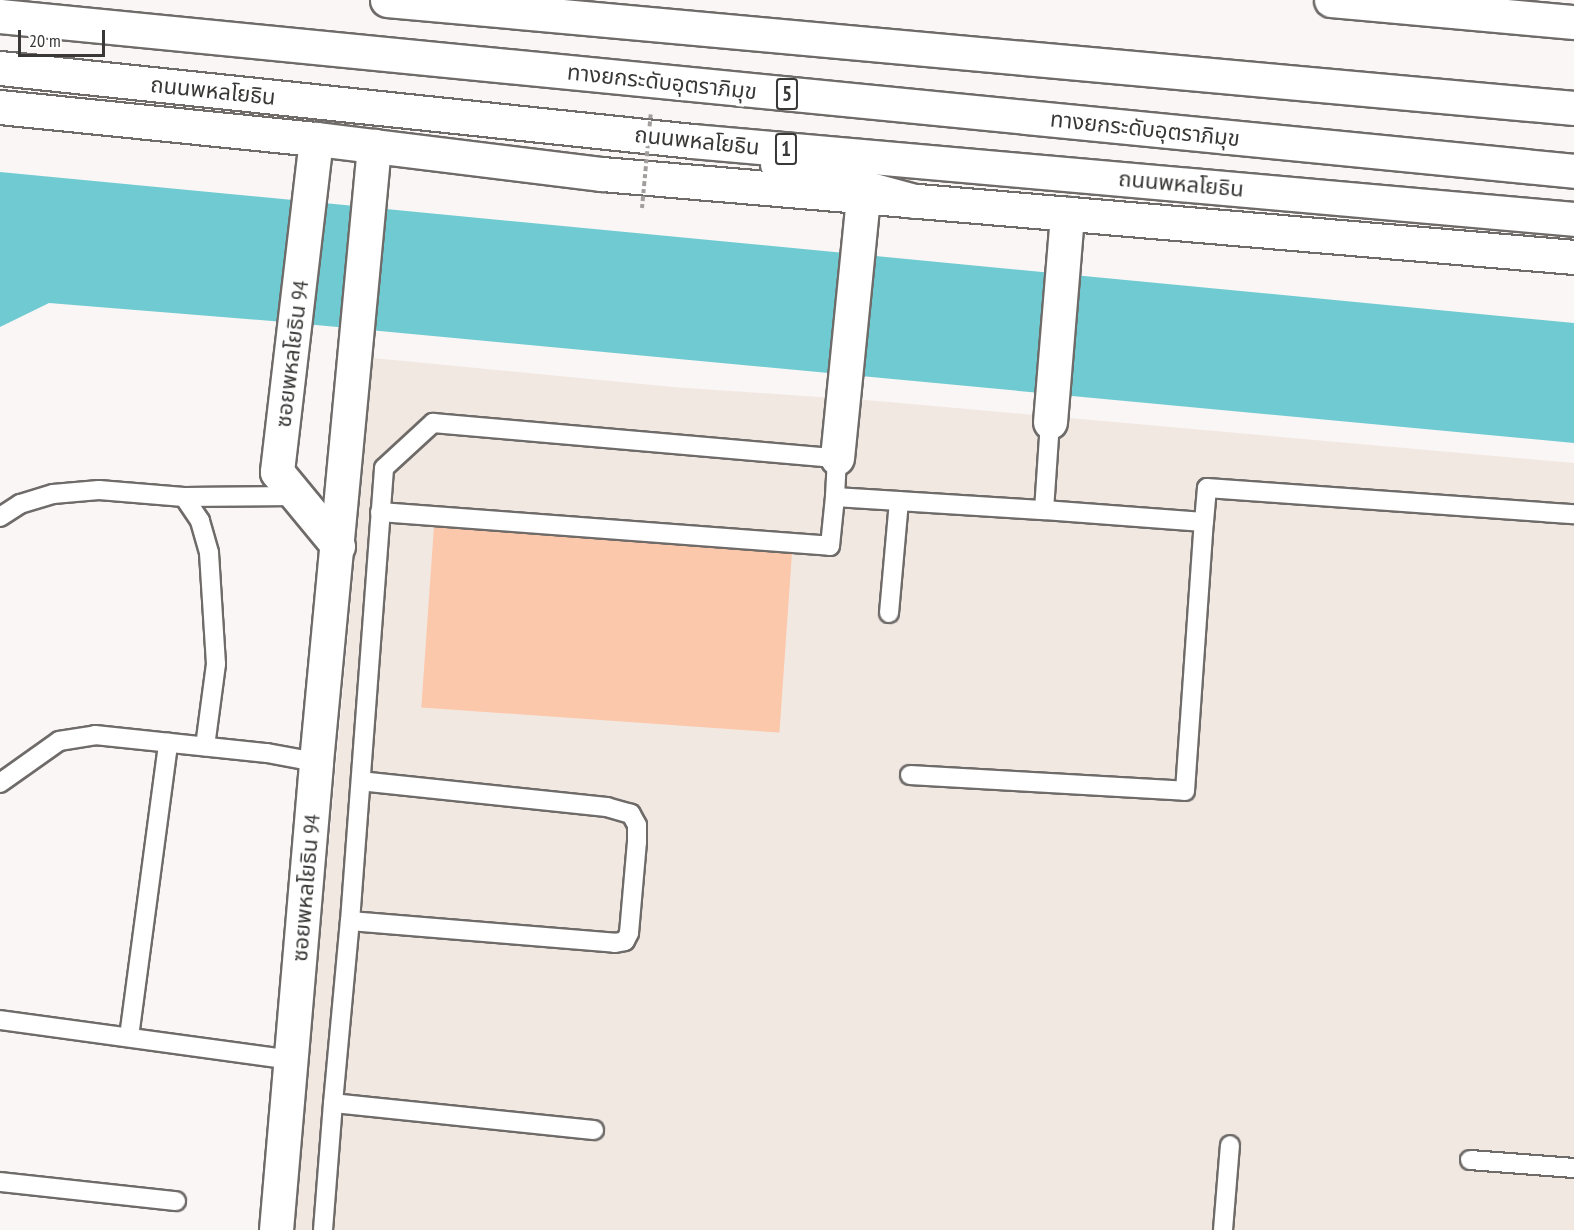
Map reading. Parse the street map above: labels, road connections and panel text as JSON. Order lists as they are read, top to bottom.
{
  "streets": {
    "main road": [
      "ทางยกระดับอุตราภิมุข",
      "ถนนพหลโยธิน",
      "5",
      "1",
      "ซอยพหลโยธิน 94"
    ]
  },
  "crossings": [
    ["ถนนพหลโยธิน", "ซอยพหลโยธิน 94"]
  ],
  "scale_bar": "20 m"
}
